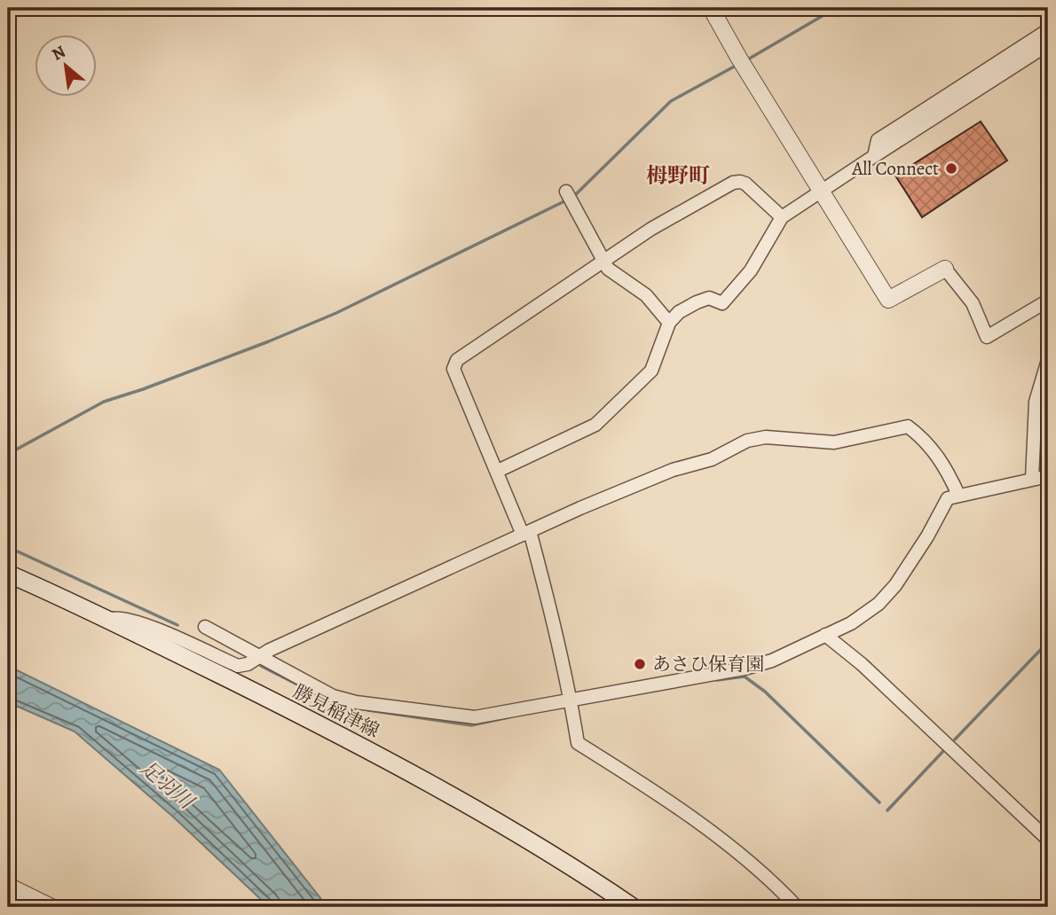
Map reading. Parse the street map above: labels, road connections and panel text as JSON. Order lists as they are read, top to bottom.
{
  "streets": {
    "main road": ["勝見稲津線"]
  },
  "districts": ["栂野町"],
  "water": ["足羽川"],
  "places": ["All Connect", "あさひ保育園"],
  "north": "top left"
}
